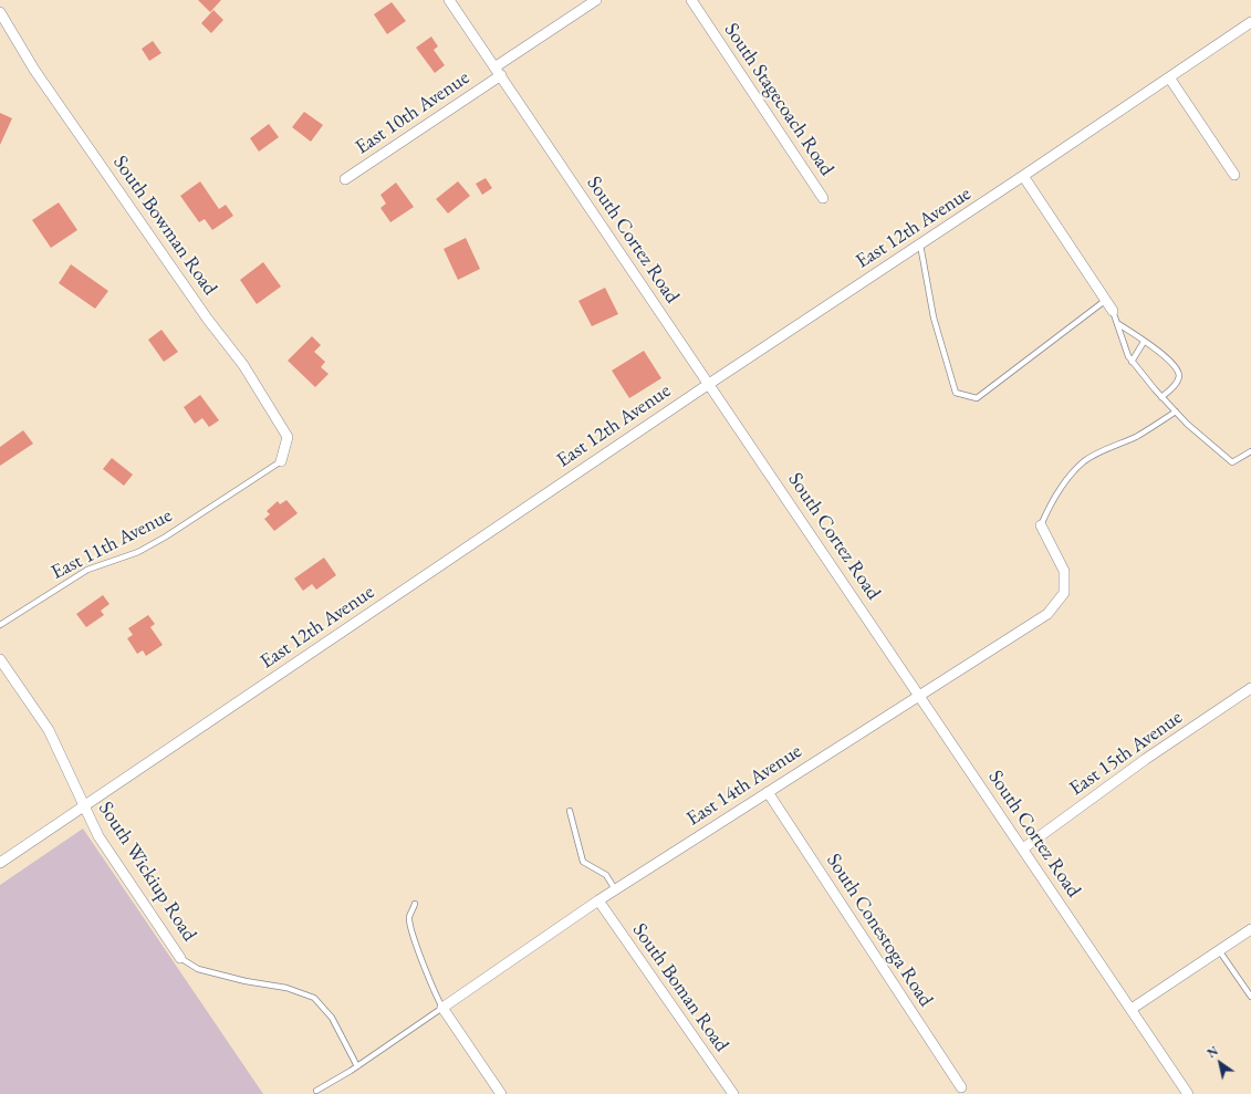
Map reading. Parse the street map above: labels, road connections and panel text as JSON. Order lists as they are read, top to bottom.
{
  "streets": {
    "street": [
      "South Stagecoach Road",
      "East 10th Avenue",
      "South Bowman Road",
      "East 12th Avenue",
      "South Cortez Road",
      "East 15th Avenue",
      "East 14th Avenue",
      "South Wickiup Road",
      "South Conestoga Road",
      "South Boman Road"
    ],
    "lane": ["East 11th Avenue"]
  },
  "crossings": [
    ["East 10th Avenue", "South Cortez Road"],
    ["South Bowman Road", "East 11th Avenue"],
    ["East 12th Avenue", "South Cortez Road"],
    ["East 12th Avenue", "South Wickiup Road"],
    ["South Cortez Road", "East 15th Avenue"],
    ["South Cortez Road", "East 14th Avenue"],
    ["East 14th Avenue", "South Conestoga Road"],
    ["East 14th Avenue", "South Boman Road"]
  ],
  "north": "top left"
}
